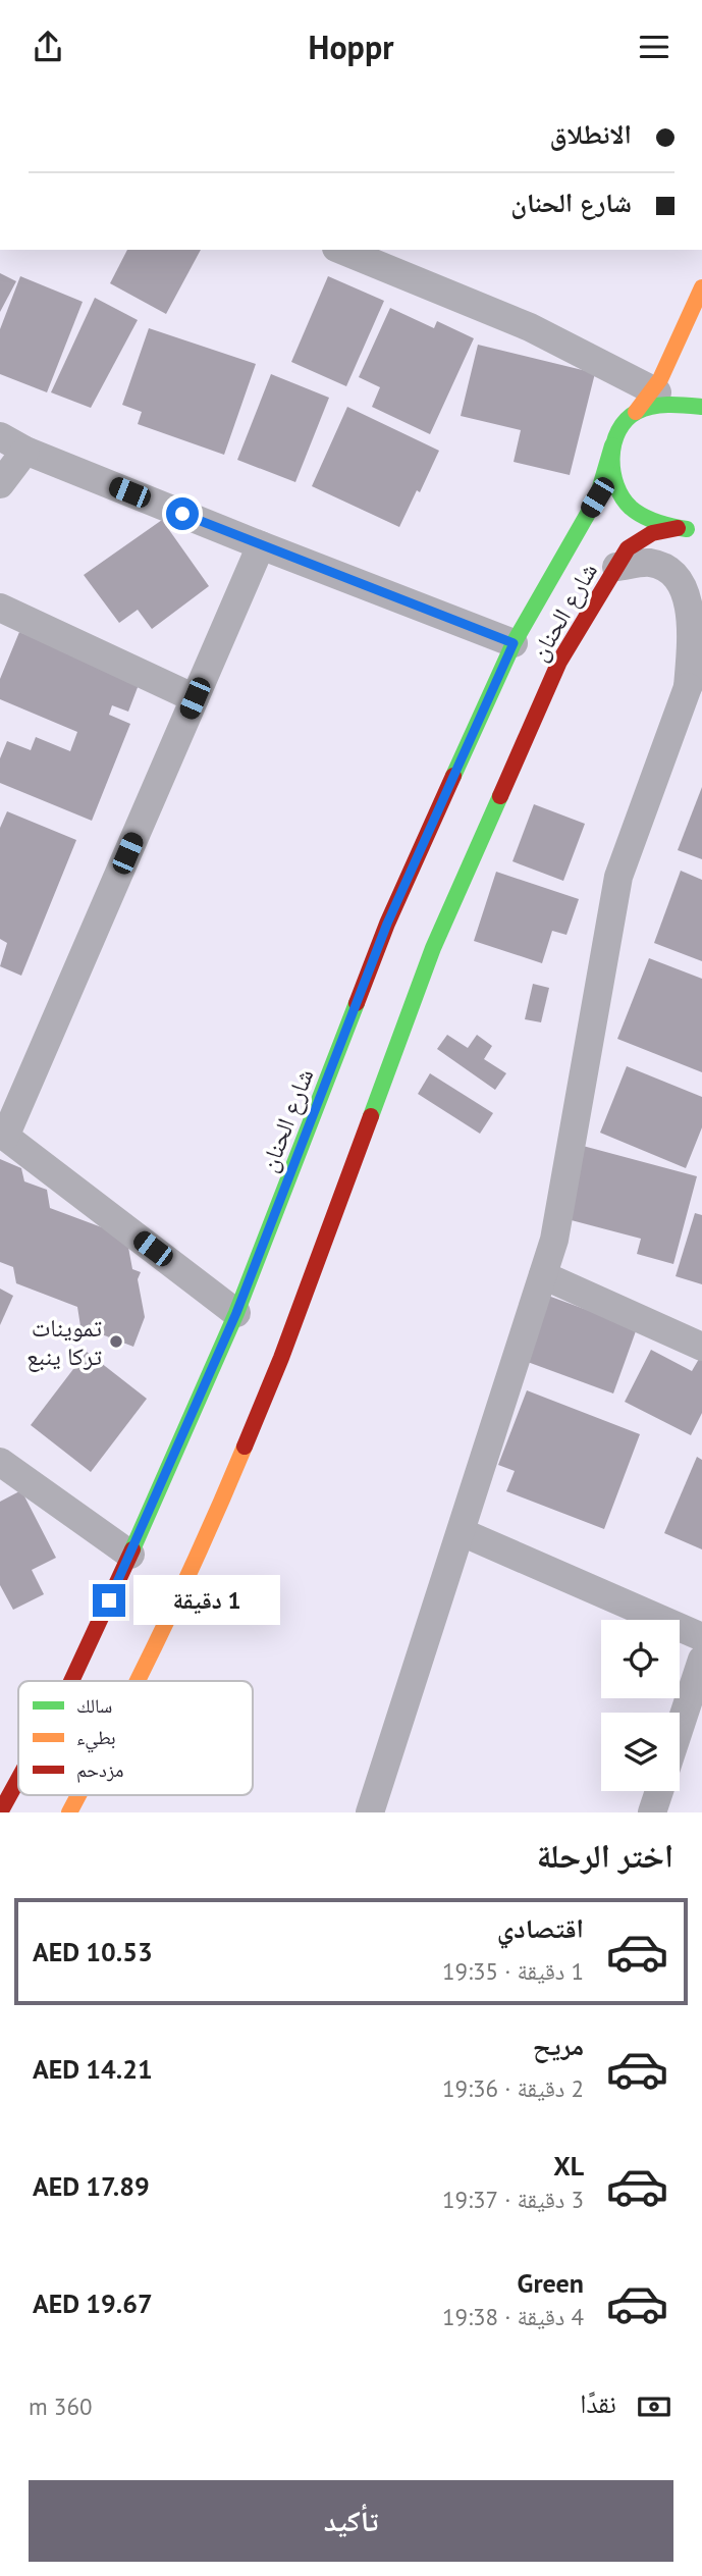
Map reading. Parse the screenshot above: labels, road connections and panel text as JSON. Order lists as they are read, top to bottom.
{
  "streets": {
    "main road": ["شارع الحنان"]
  },
  "places": ["تموينات تركا ينبع"],
  "legend": ["سالك", "بطيء", "مزدحم"],
  "page": {
    "header": "Hoppr",
    "banner": ["الانطلاق", "شارع الحنان"],
    "bubble": "1 دقيقة",
    "heading": "اختر الرحلة",
    "list": [
      {
        "name": "اقتصادي",
        "note": "1 دقيقة · 19:35",
        "value": "AED 10.53"
      },
      {
        "name": "مريح",
        "note": "2 دقيقة · 19:36",
        "value": "AED 14.21"
      },
      {
        "name": "XL",
        "note": "3 دقيقة · 19:37",
        "value": "AED 17.89"
      },
      {
        "name": "Green",
        "note": "4 دقيقة · 19:38",
        "value": "AED 19.67"
      }
    ],
    "pay": ["نقدًا", "360 m"],
    "buttons": "تأكيد"
  }
}
